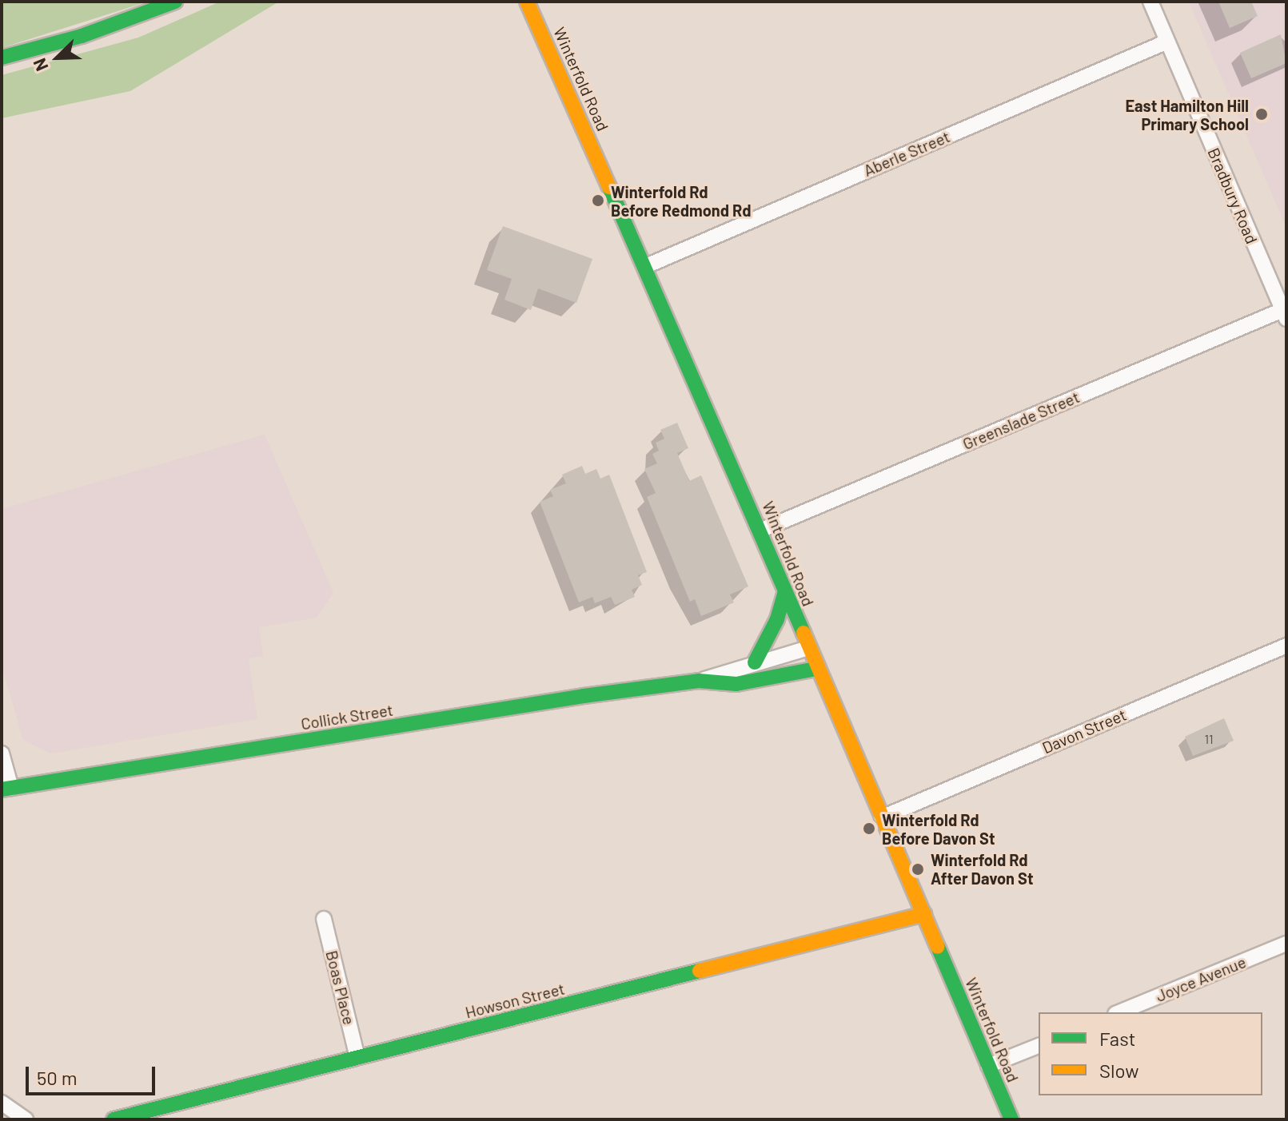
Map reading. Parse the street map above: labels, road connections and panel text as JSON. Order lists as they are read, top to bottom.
{
  "streets": {
    "main road": ["Winterfold Road", "Collick Street", "Howson Street"],
    "street": [
      "Aberle Street",
      "Bradbury Road",
      "Greenslade Street",
      "Davon Street",
      "Joyce Avenue",
      "Boas Place"
    ]
  },
  "crossings": [
    ["Winterfold Road", "Aberle Street"],
    ["Winterfold Road", "Greenslade Street"],
    ["Winterfold Road", "Collick Street"],
    ["Winterfold Road", "Davon Street"],
    ["Winterfold Road", "Howson Street"],
    ["Aberle Street", "Bradbury Road"],
    ["Bradbury Road", "Greenslade Street"],
    ["Boas Place", "Howson Street"]
  ],
  "places": [
    "East Hamilton Hill Primary School",
    "Winterfold Rd Before Redmond Rd",
    "Winterfold Rd Before Davon St",
    "Winterfold Rd After Davon St"
  ],
  "house_numbers": ["11"],
  "legend": ["Fast", "Slow"],
  "scale_bar": "50 m",
  "north": "bottom left"
}
